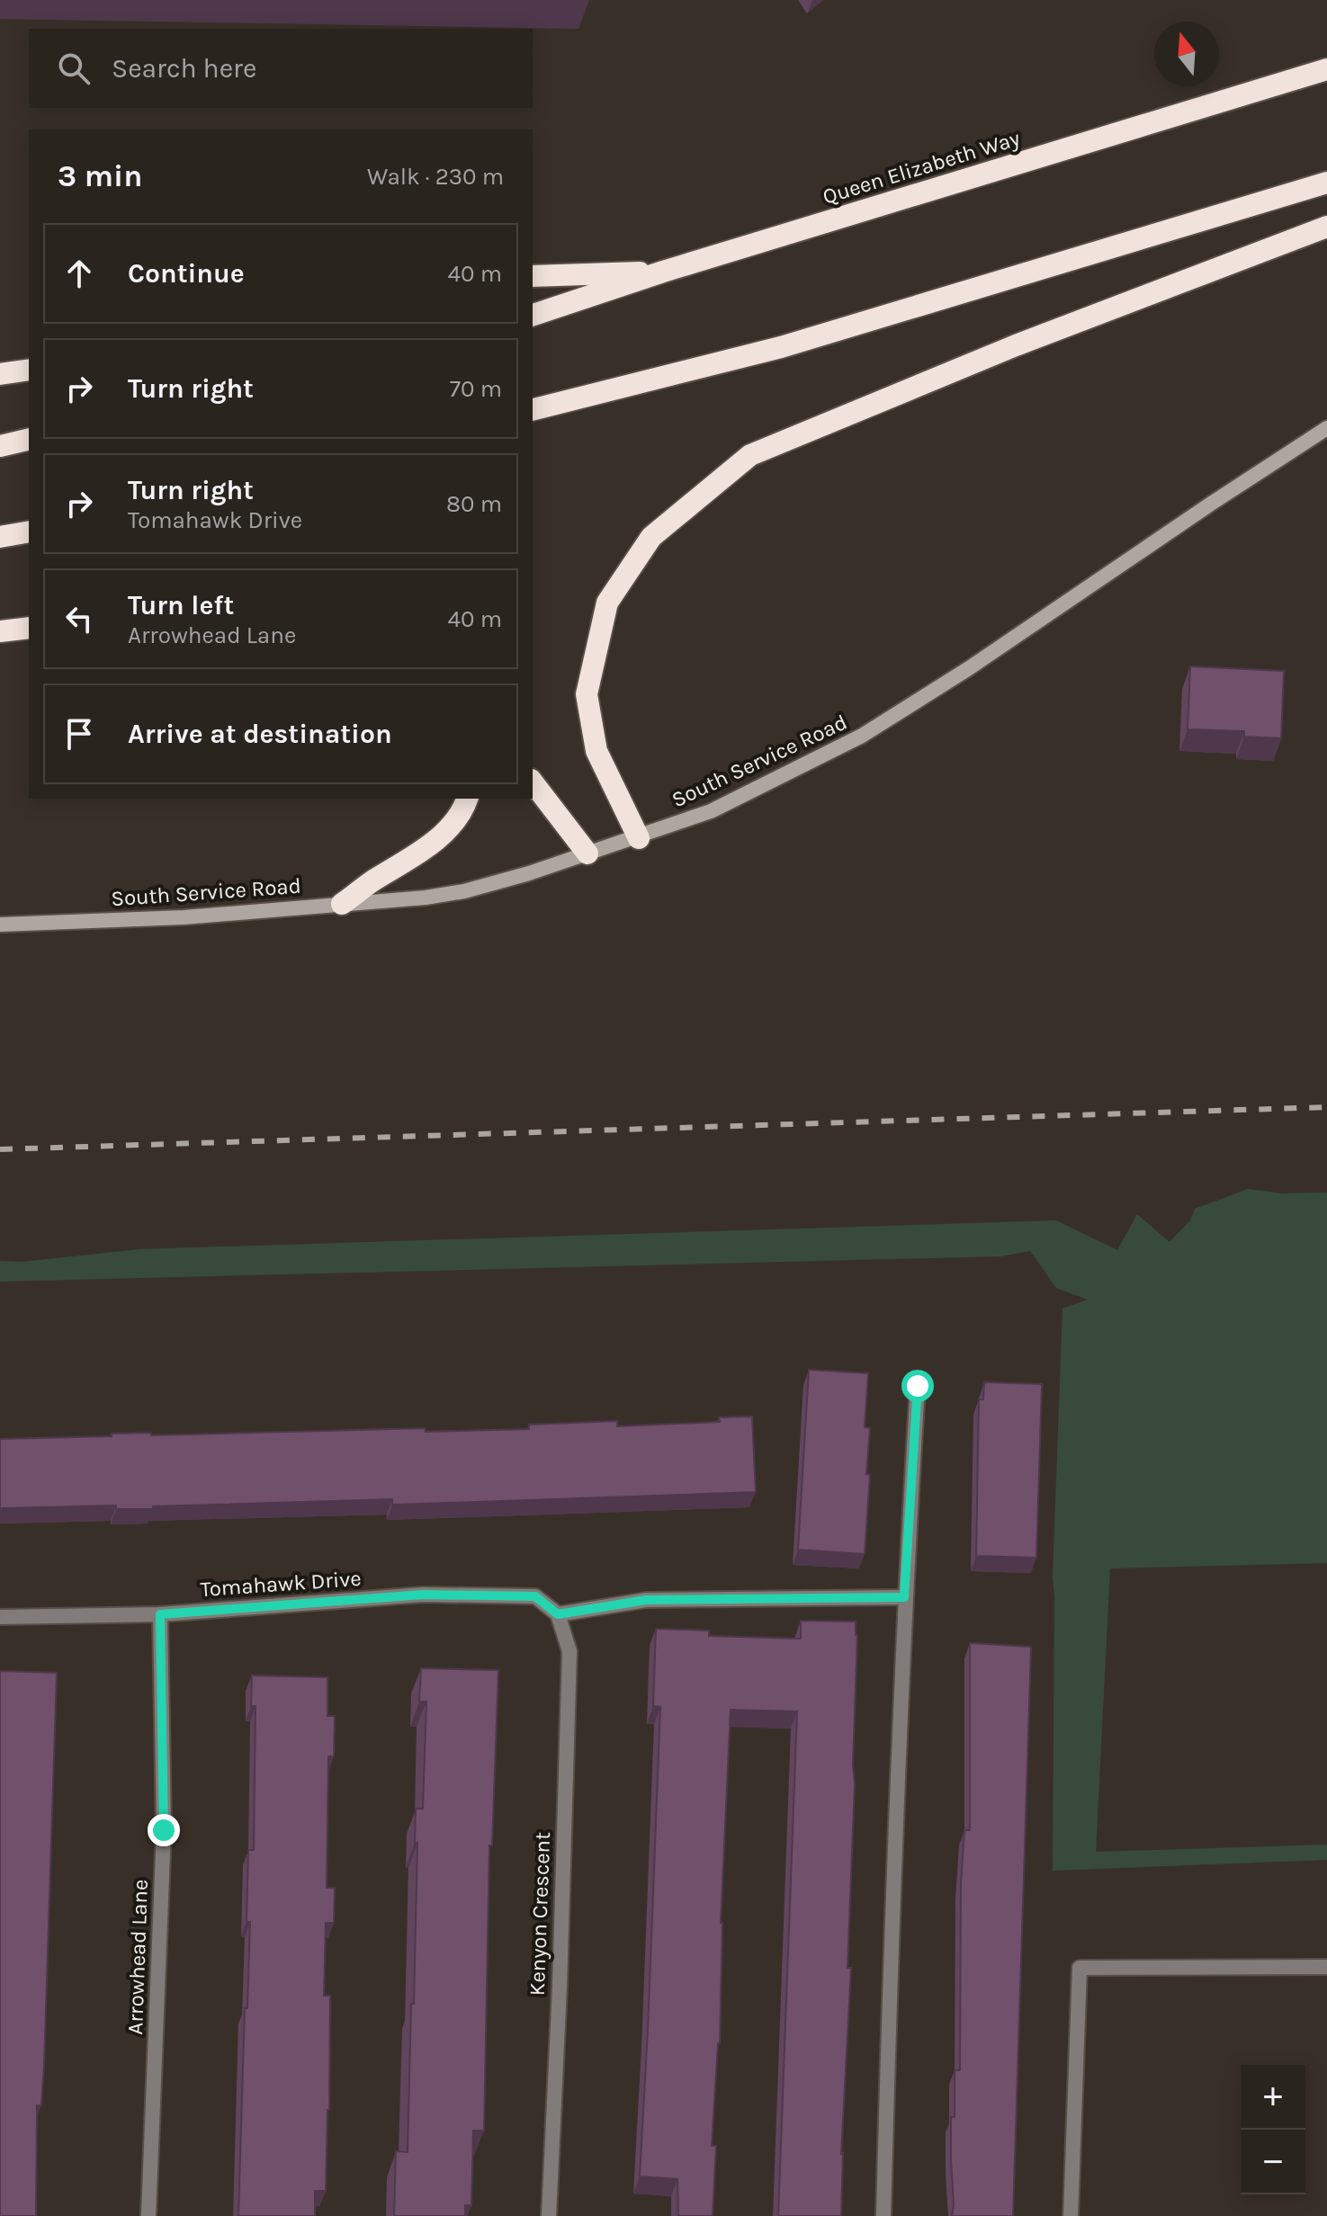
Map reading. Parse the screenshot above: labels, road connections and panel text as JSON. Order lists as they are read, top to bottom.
{
  "streets": {
    "highway": ["Queen Elizabeth Way"],
    "street": [
      "South Service Road",
      "Tomahawk Drive",
      "Kenyon Crescent",
      "Arrowhead Lane"
    ]
  },
  "crossings": [
    ["Tomahawk Drive", "Kenyon Crescent"],
    ["Tomahawk Drive", "Arrowhead Lane"]
  ],
  "north": "top",
  "page": {
    "search": "Search here",
    "heading": ["3 min", "Walk · 230 m"],
    "list": [
      ["Continue", "40 m"],
      ["Turn right", "70 m"],
      ["Turn right", "Tomahawk Drive", "80 m"],
      ["Turn left", "Arrowhead Lane", "40 m"],
      "Arrive at destination"
    ],
    "map_buttons": ["+", "−"]
  }
}
